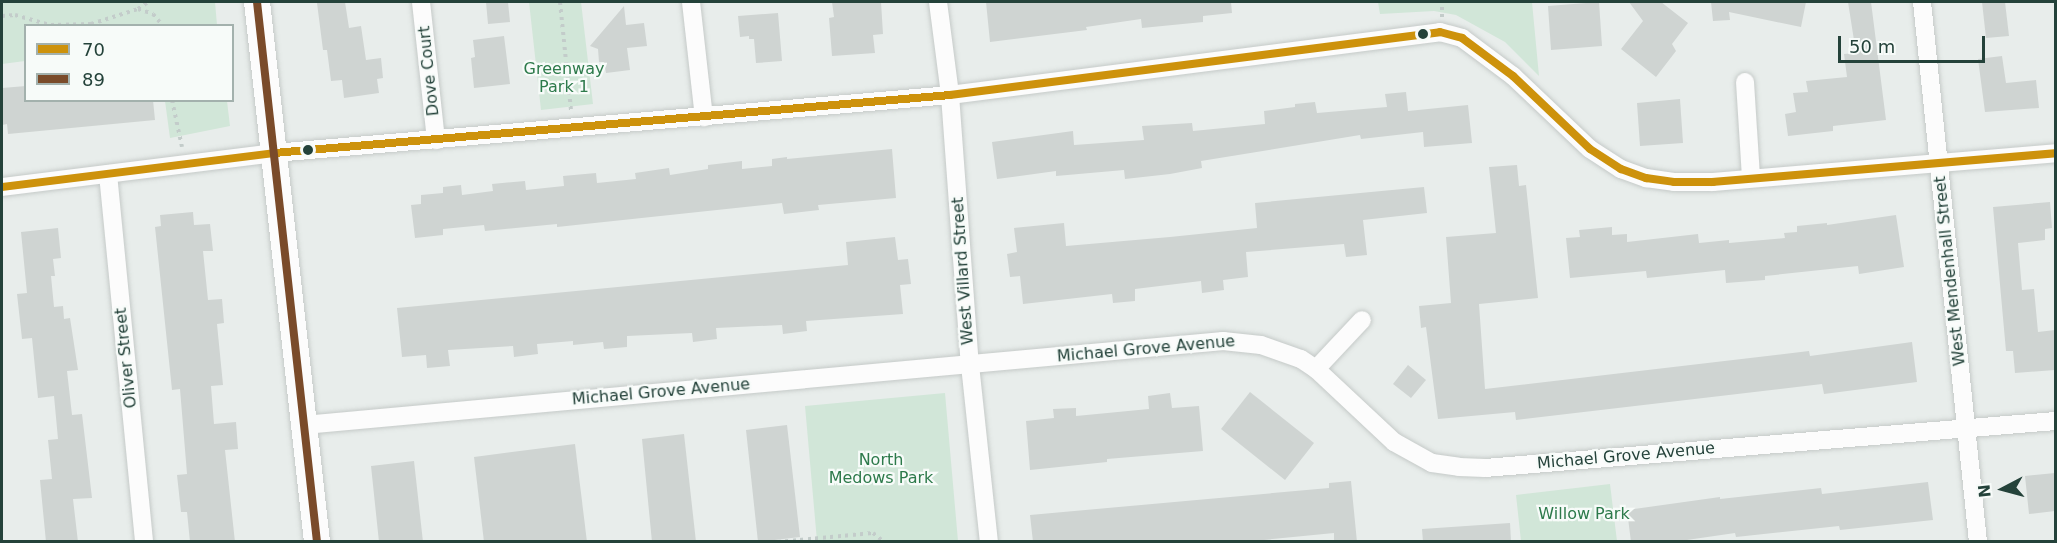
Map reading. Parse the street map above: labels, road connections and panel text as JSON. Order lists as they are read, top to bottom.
{
  "streets": {
    "street": [
      "Dove Court",
      "West Villard Street",
      "West Mendenhall Street",
      "Michael Grove Avenue",
      "Oliver Street"
    ]
  },
  "crossings": [
    ["West Villard Street", "Michael Grove Avenue"],
    ["West Mendenhall Street", "Michael Grove Avenue"]
  ],
  "parks": ["Greenway Park 1", "North Medows Park", "Willow Park"],
  "lines": ["transit line 89", "transit line 70"],
  "legend": ["70", "89"],
  "scale_bar": "50 m",
  "north": "left"
}
